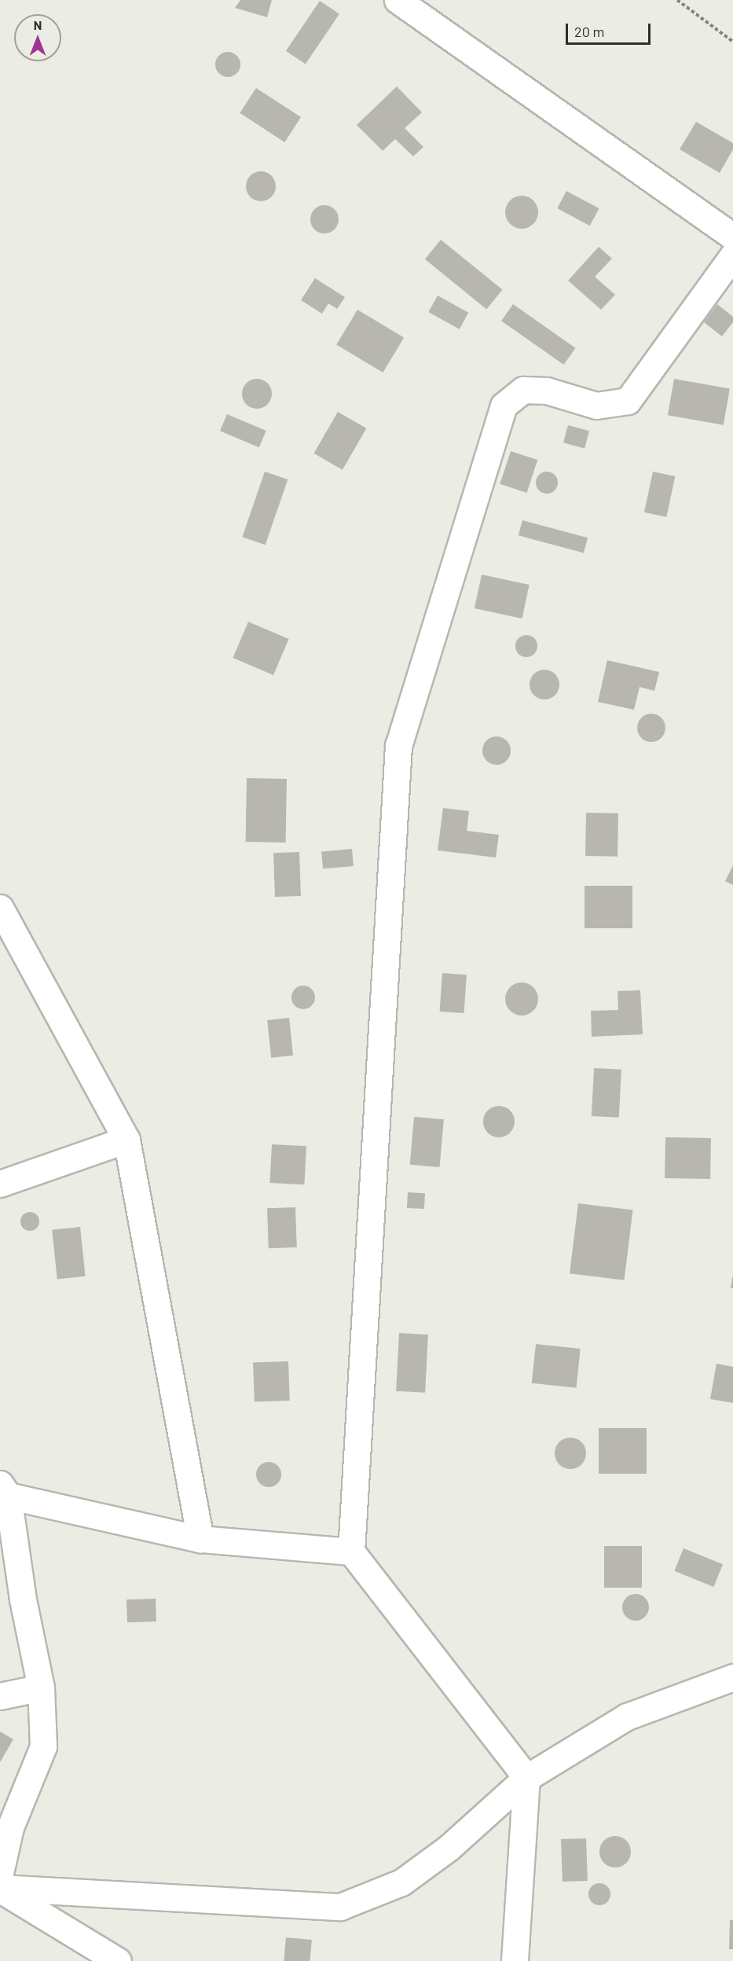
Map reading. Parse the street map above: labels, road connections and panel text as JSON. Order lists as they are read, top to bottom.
{
  "scale_bar": "20 m",
  "north": "top"
}
